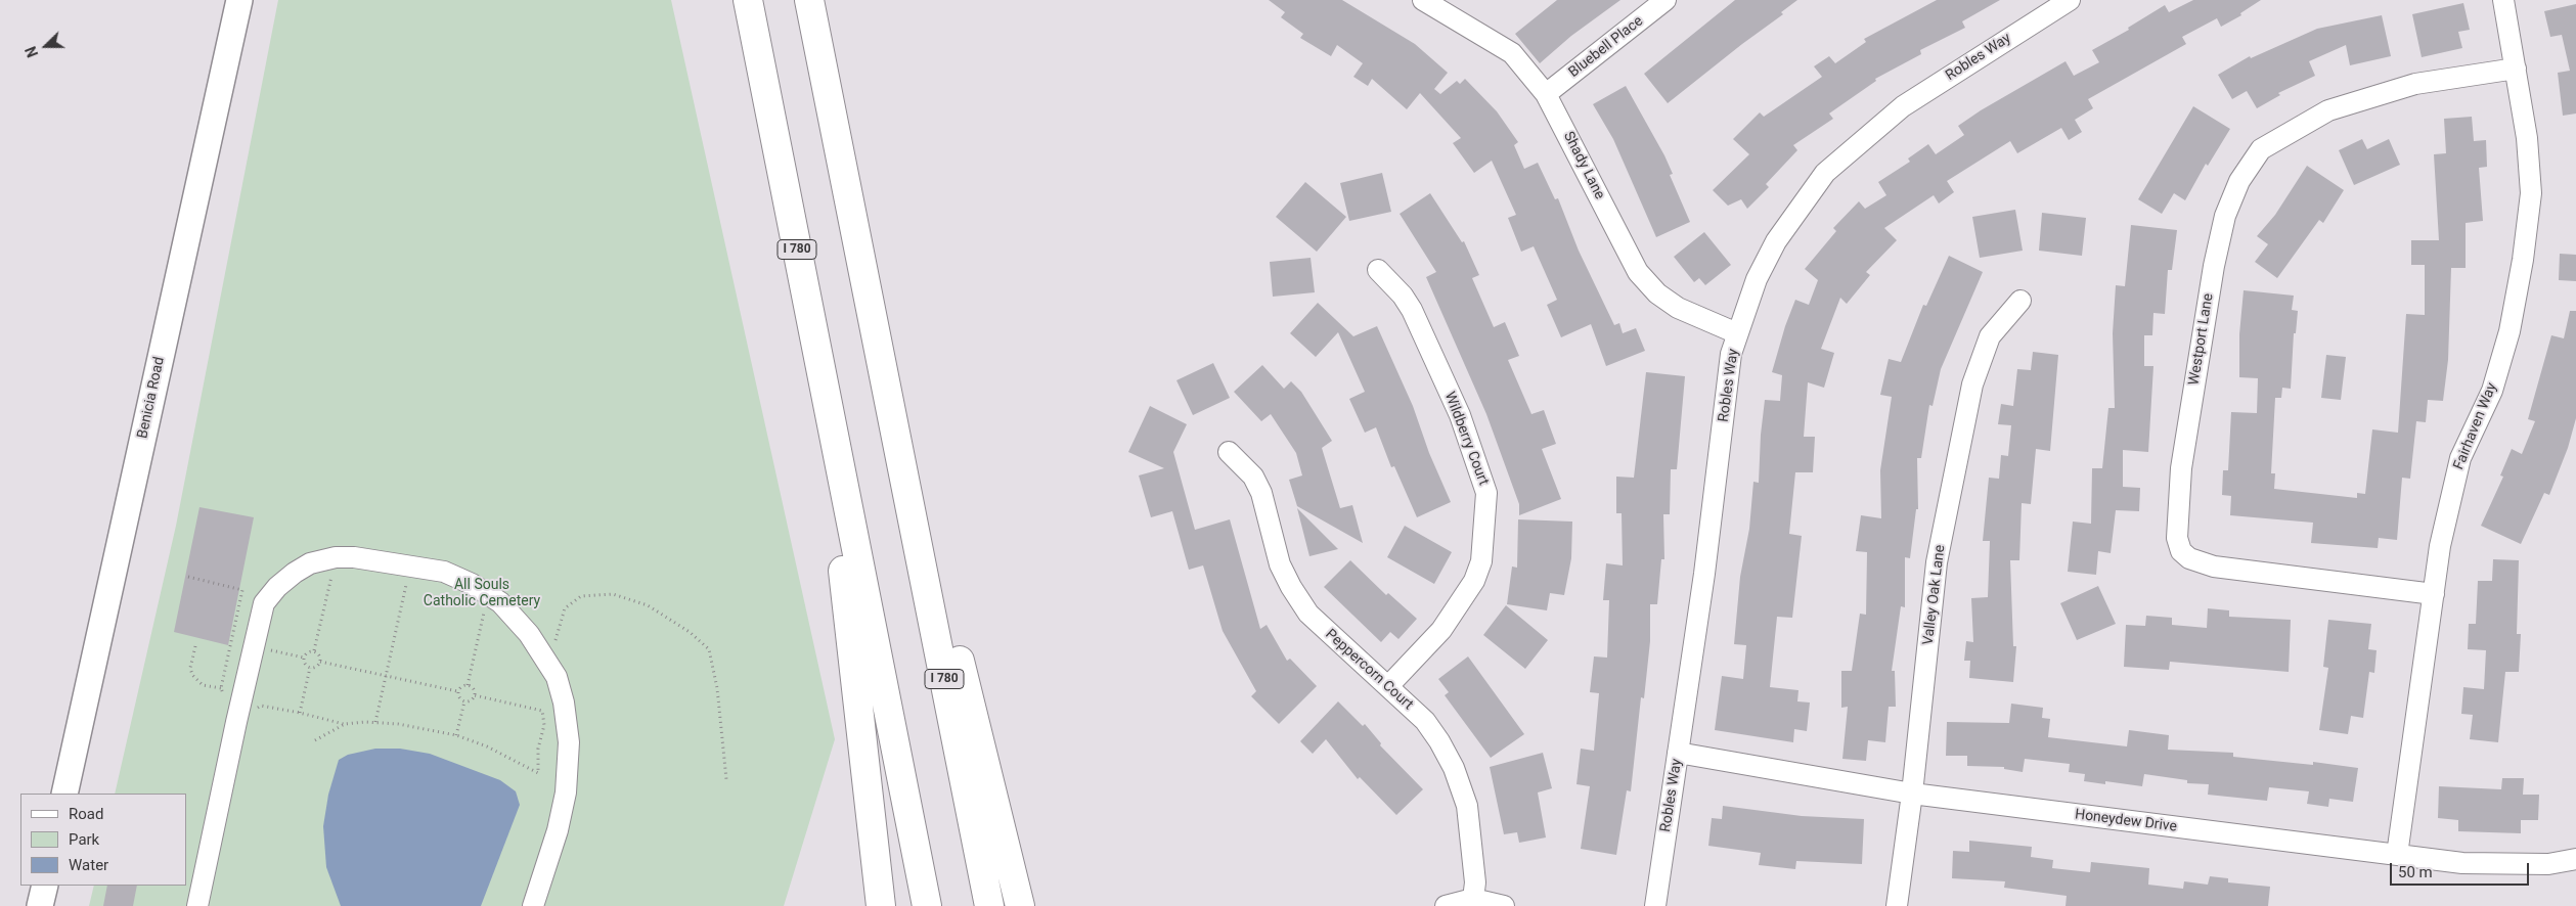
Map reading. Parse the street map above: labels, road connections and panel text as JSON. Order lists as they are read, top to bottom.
{
  "streets": {
    "highway": ["I 780"],
    "main road": ["Benicia Road"],
    "street": [
      "Bluebell Place",
      "Robles Way",
      "Shady Lane",
      "Westport Lane",
      "Fairhaven Way",
      "Wildberry Court",
      "Valley Oak Lane",
      "Peppercorn Court",
      "Honeydew Drive"
    ]
  },
  "crossings": [
    ["Bluebell Place", "Shady Lane"],
    ["Robles Way", "Shady Lane"],
    ["Robles Way", "Honeydew Drive"],
    ["Westport Lane", "Fairhaven Way"],
    ["Fairhaven Way", "Honeydew Drive"],
    ["Wildberry Court", "Peppercorn Court"],
    ["Valley Oak Lane", "Honeydew Drive"]
  ],
  "parks": ["All Souls Catholic Cemetery"],
  "legend": ["Road", "Park", "Water"],
  "scale_bar": "50 m",
  "north": "left"
}
